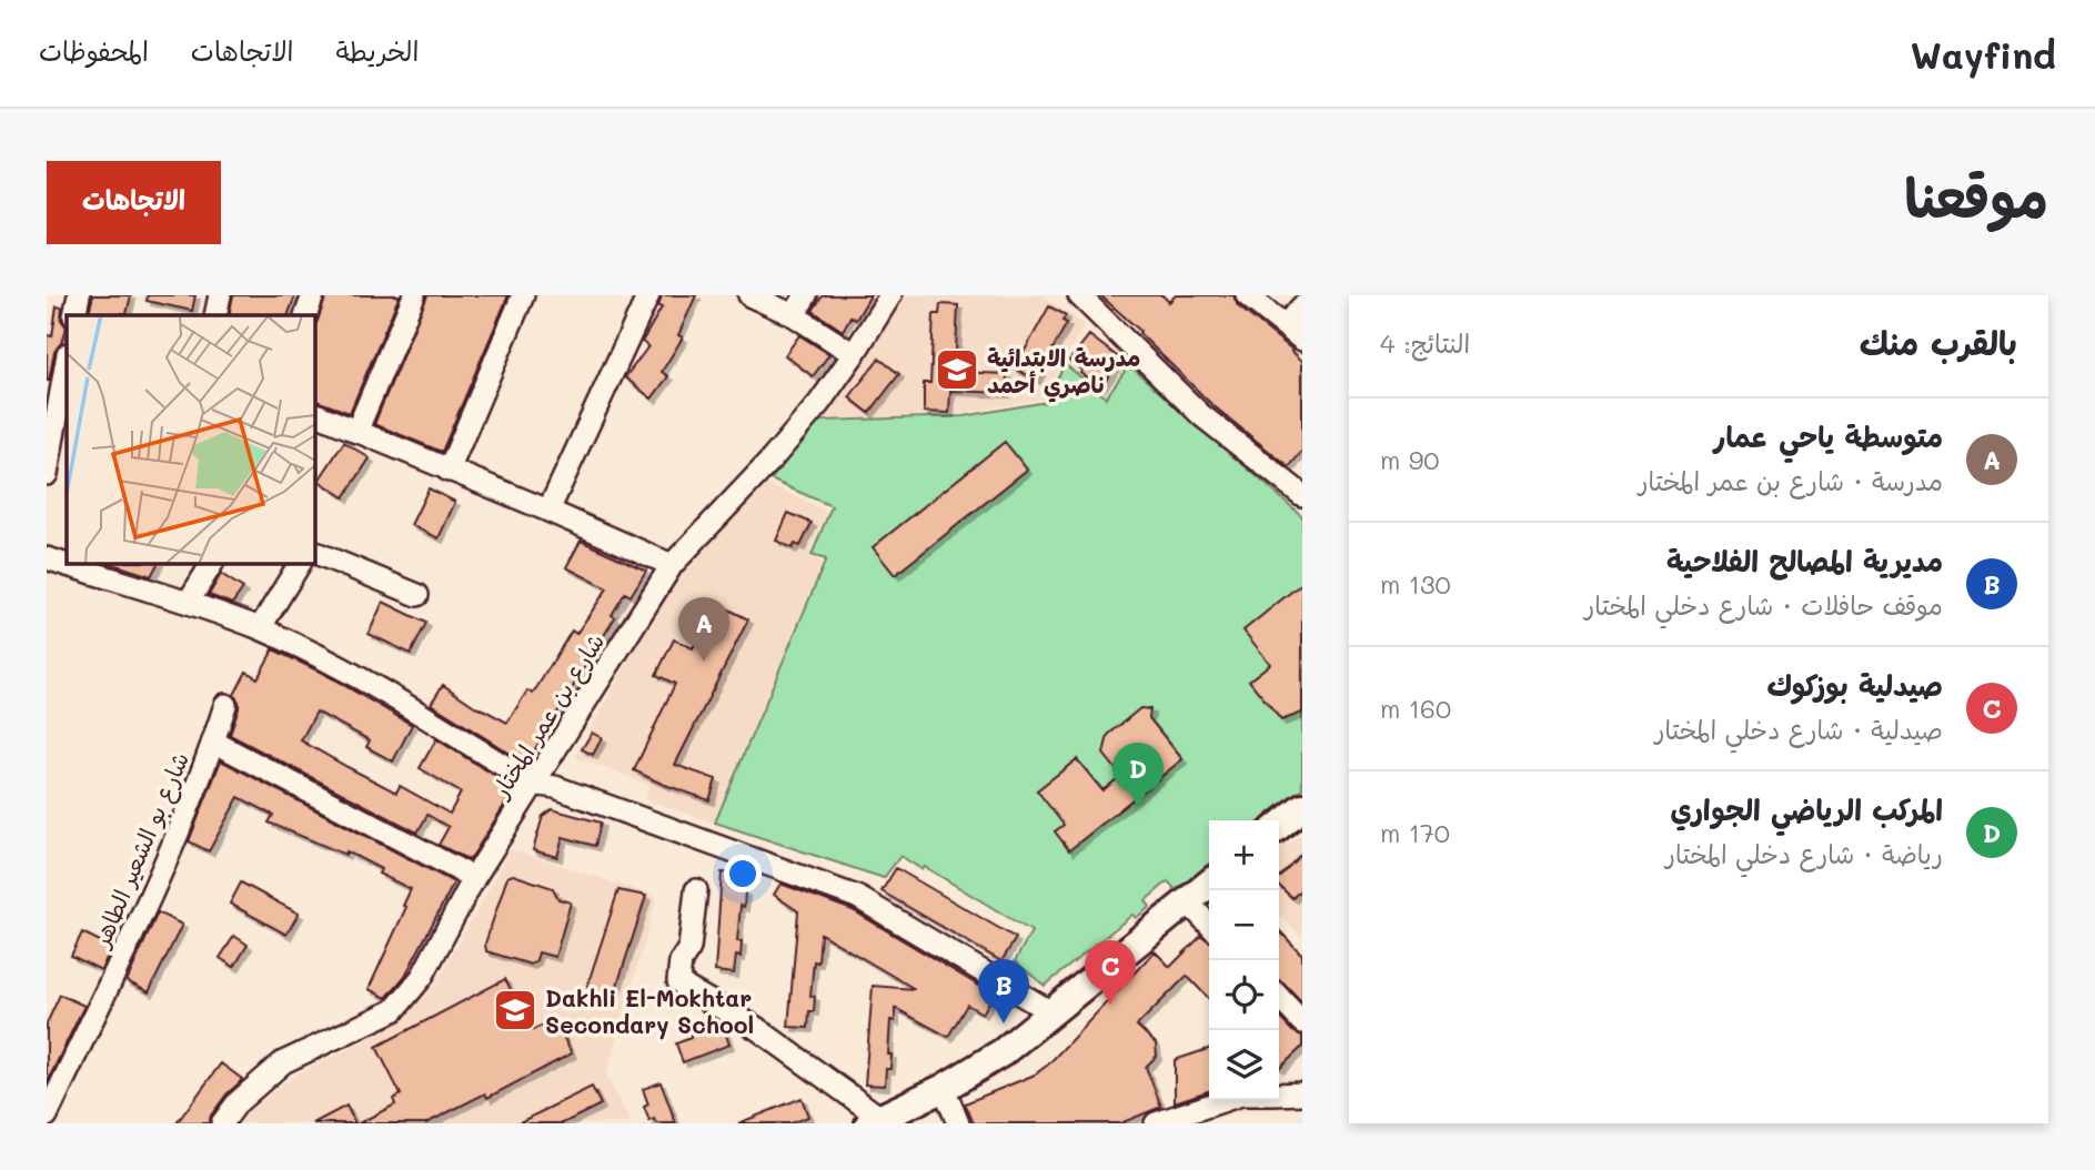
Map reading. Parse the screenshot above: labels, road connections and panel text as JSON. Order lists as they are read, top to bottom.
{
  "streets": {
    "street": ["شارع بن عمر المختار", "شارع بو الشعير الطاهر"]
  },
  "crossings": [
    ["شارع بن عمر المختار", "شارع بو الشعير الطاهر"]
  ],
  "places": {
    "school or university": ["مدرسة الابتدائية ناصري أحمد", "Dakhli El-Mokhtar Secondary School"]
  },
  "page": {
    "header": "Wayfind",
    "nav": ["الخريطة", "الاتجاهات", "المحفوظات"],
    "title": "موقعنا",
    "buttons": "الاتجاهات",
    "heading": ["بالقرب منك", "النتائج: 4"],
    "list": [
      {
        "mark": "A",
        "name": "متوسطة ياحي عمار",
        "note": "مدرسة · شارع بن عمر المختار",
        "value": "90 m"
      },
      {
        "mark": "B",
        "name": "مديرية المصالح الفلاحية",
        "note": "موقف حافلات · شارع دخلي المختار",
        "value": "130 m"
      },
      {
        "mark": "C",
        "name": "صيدلية بوزكوك",
        "note": "صيدلية · شارع دخلي المختار",
        "value": "160 m"
      },
      {
        "mark": "D",
        "name": "المركب الرياضي الجواري",
        "note": "رياضة · شارع دخلي المختار",
        "value": "170 m"
      }
    ],
    "pins": [
      "A",
      "D",
      "C",
      "B"
    ],
    "map_buttons": ["+", "−"]
  }
}
